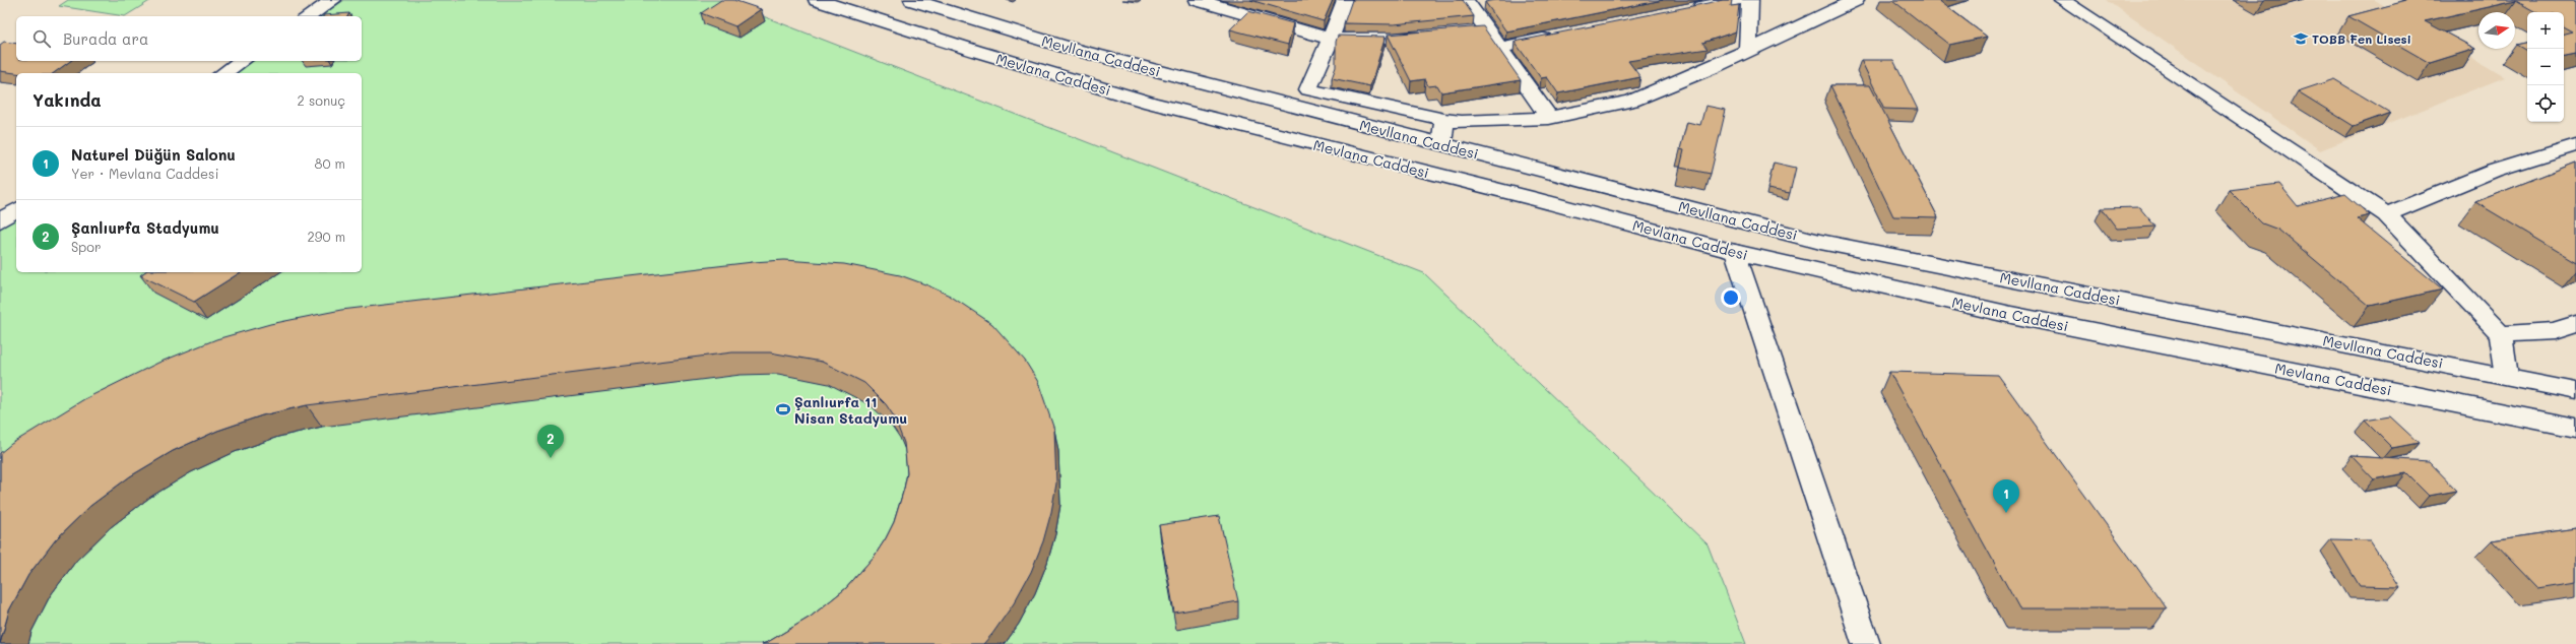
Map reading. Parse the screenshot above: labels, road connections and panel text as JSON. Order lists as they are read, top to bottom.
{
  "streets": {
    "main road": ["Mevllana Caddesi", "Mevlana Caddesi"]
  },
  "places": {
    "school or university": ["TOBB Fen Lisesi"],
    "sports": ["Şanlıurfa 11 Nisan Stadyumu"]
  },
  "north": "right",
  "page": {
    "map_buttons": ["+", "−"],
    "search": "Burada ara",
    "heading": ["Yakında", "2 sonuç"],
    "list": [
      {
        "mark": "1",
        "name": "Naturel Düğün Salonu",
        "note": "Yer · Mevlana Caddesi",
        "value": "80 m"
      },
      {
        "mark": "2",
        "name": "Şanlıurfa Stadyumu",
        "note": "Spor",
        "value": "290 m"
      }
    ],
    "pins": ["2", "1"]
  }
}
